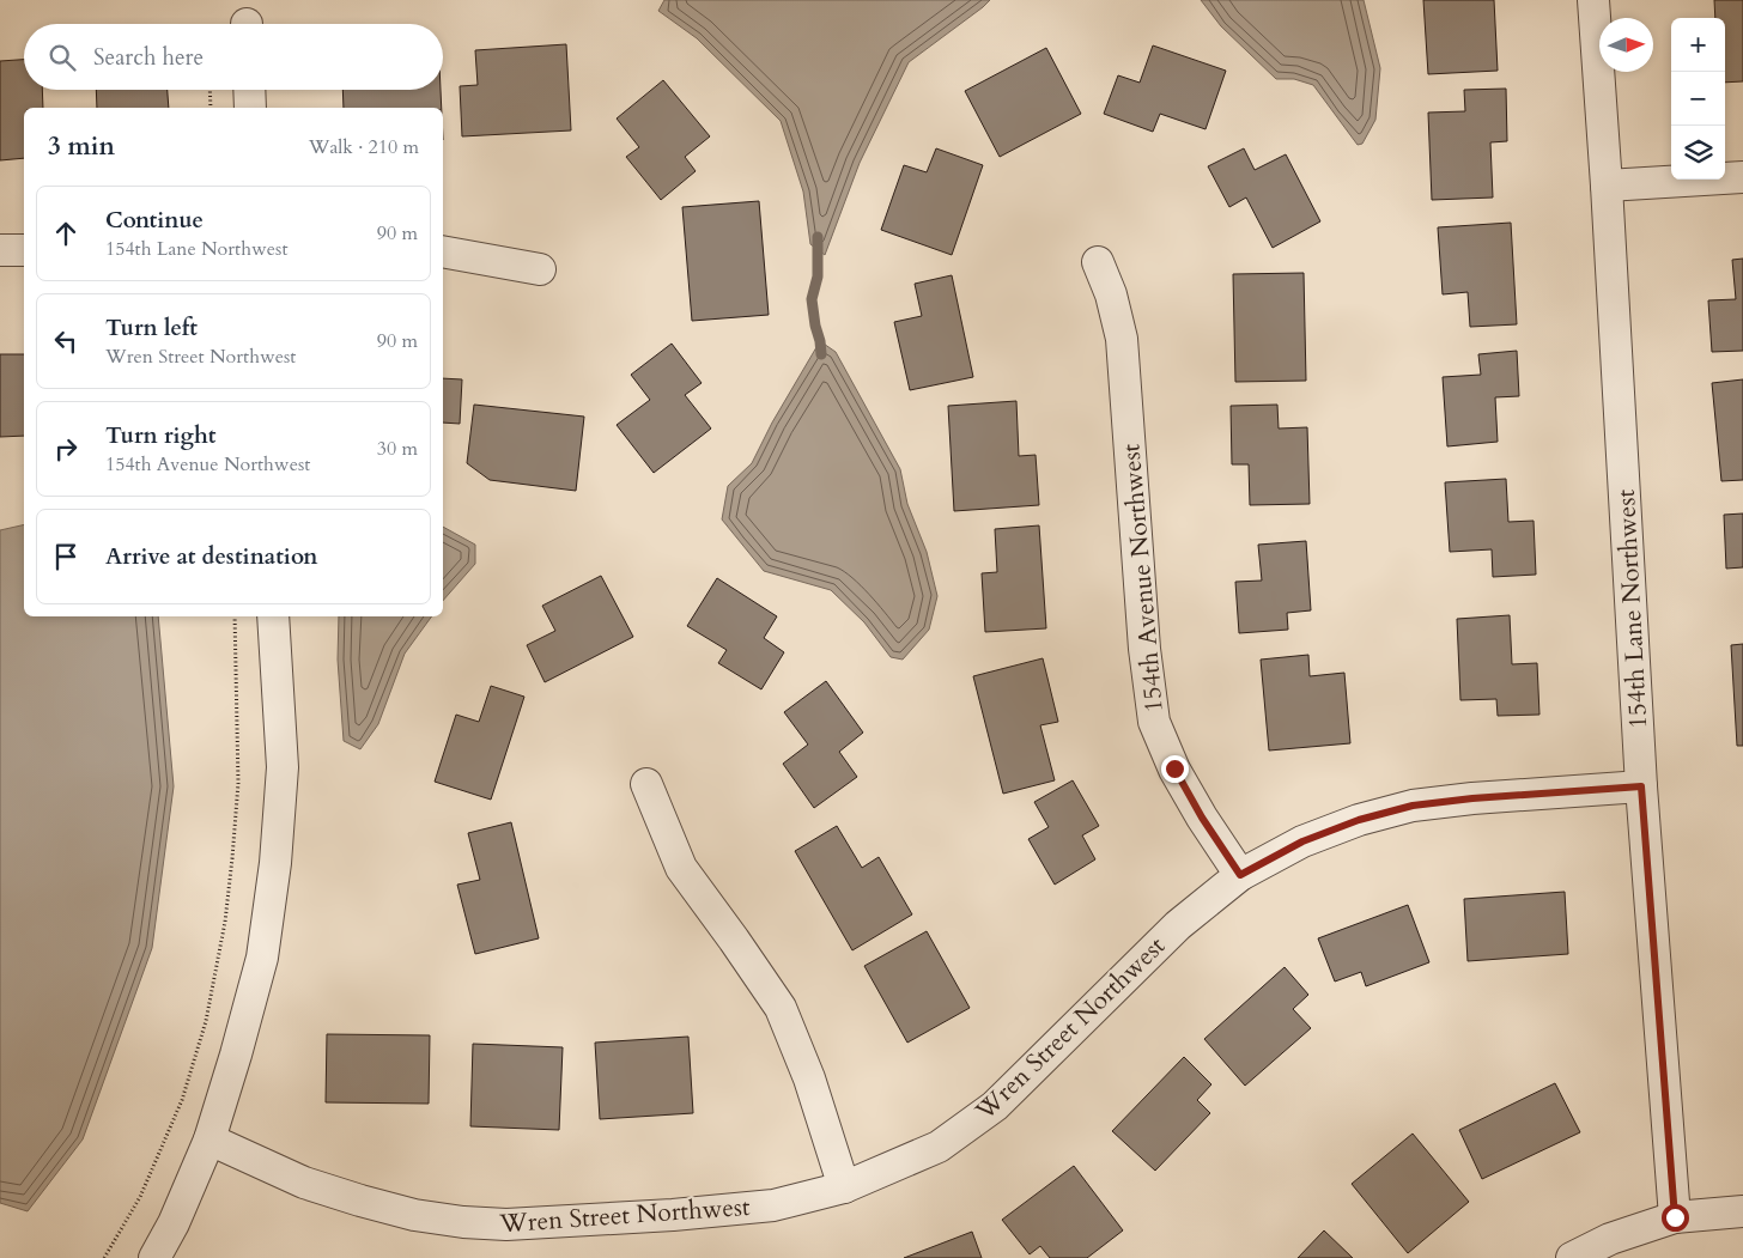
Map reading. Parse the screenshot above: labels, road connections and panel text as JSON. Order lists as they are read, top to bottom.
{
  "streets": {
    "street": ["154th Avenue Northwest", "154th Lane Northwest", "Wren Street Northwest"]
  },
  "crossings": [
    ["154th Avenue Northwest", "Wren Street Northwest"],
    ["154th Lane Northwest", "Wren Street Northwest"]
  ],
  "north": "right",
  "page": {
    "map_buttons": ["+", "−"],
    "search": "Search here",
    "heading": ["3 min", "Walk · 210 m"],
    "list": [
      ["Continue", "154th Lane Northwest", "90 m"],
      ["Turn left", "Wren Street Northwest", "90 m"],
      ["Turn right", "154th Avenue Northwest", "30 m"],
      "Arrive at destination"
    ]
  }
}
